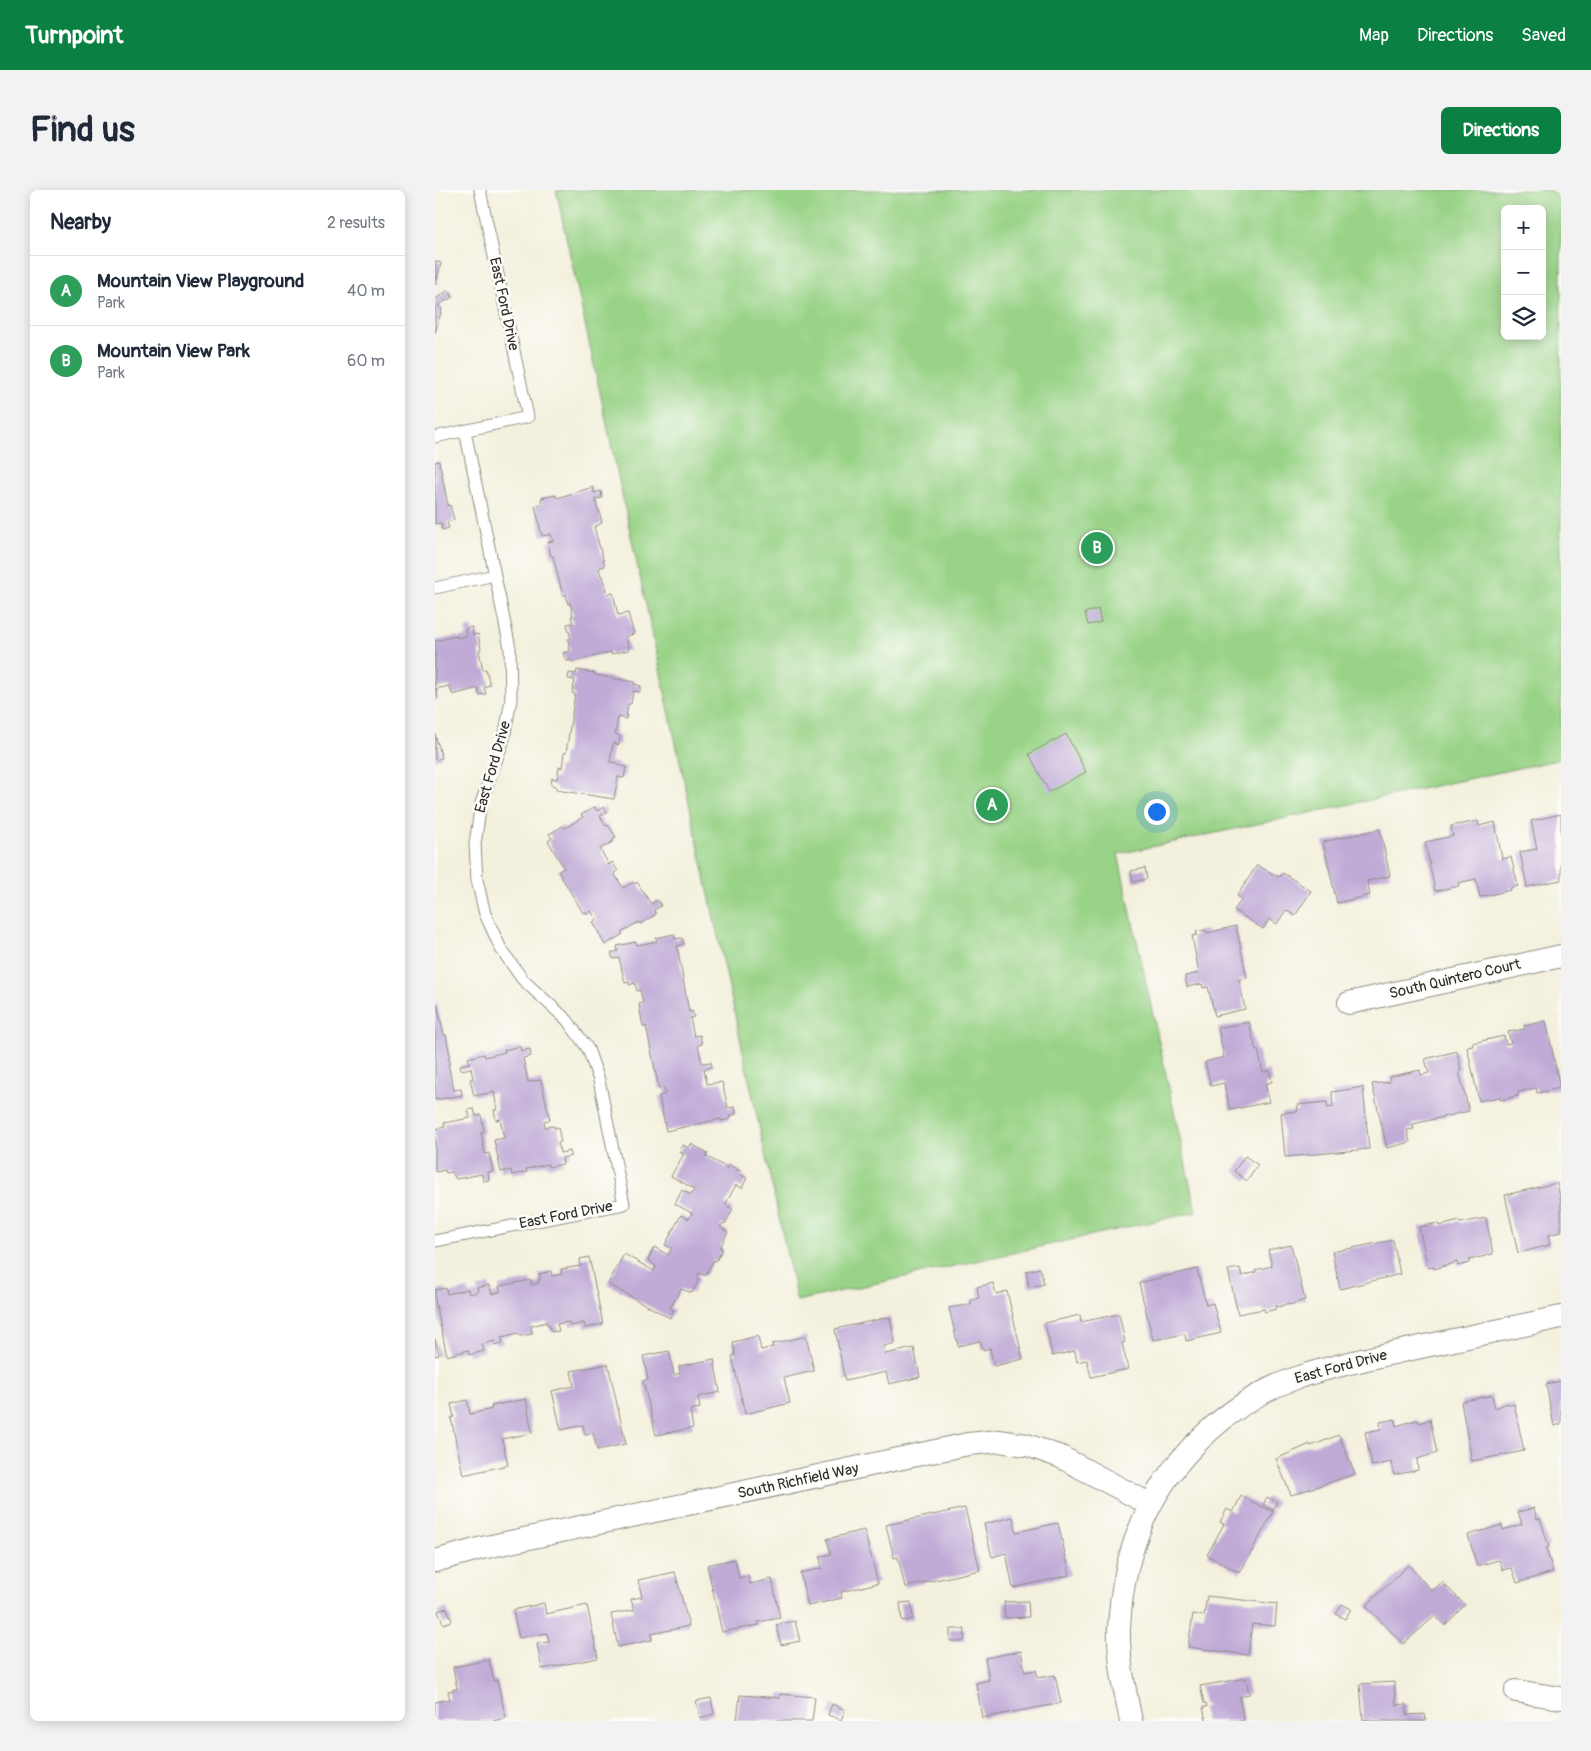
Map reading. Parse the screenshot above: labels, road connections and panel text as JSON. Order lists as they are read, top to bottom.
{
  "streets": {
    "street": ["East Ford Drive", "South Quintero Court", "South Richfield Way"]
  },
  "crossings": [
    ["East Ford Drive", "South Richfield Way"]
  ],
  "page": {
    "header": "Turnpoint",
    "nav": ["Map", "Directions", "Saved"],
    "buttons": "Directions",
    "title": "Find us",
    "heading": ["Nearby", "2 results"],
    "map_buttons": ["+", "−"],
    "list": [
      {
        "mark": "A",
        "name": "Mountain View Playground",
        "note": "Park",
        "value": "40 m"
      },
      {
        "mark": "B",
        "name": "Mountain View Park",
        "note": "Park",
        "value": "60 m"
      }
    ],
    "pins": ["B", "A"]
  }
}
